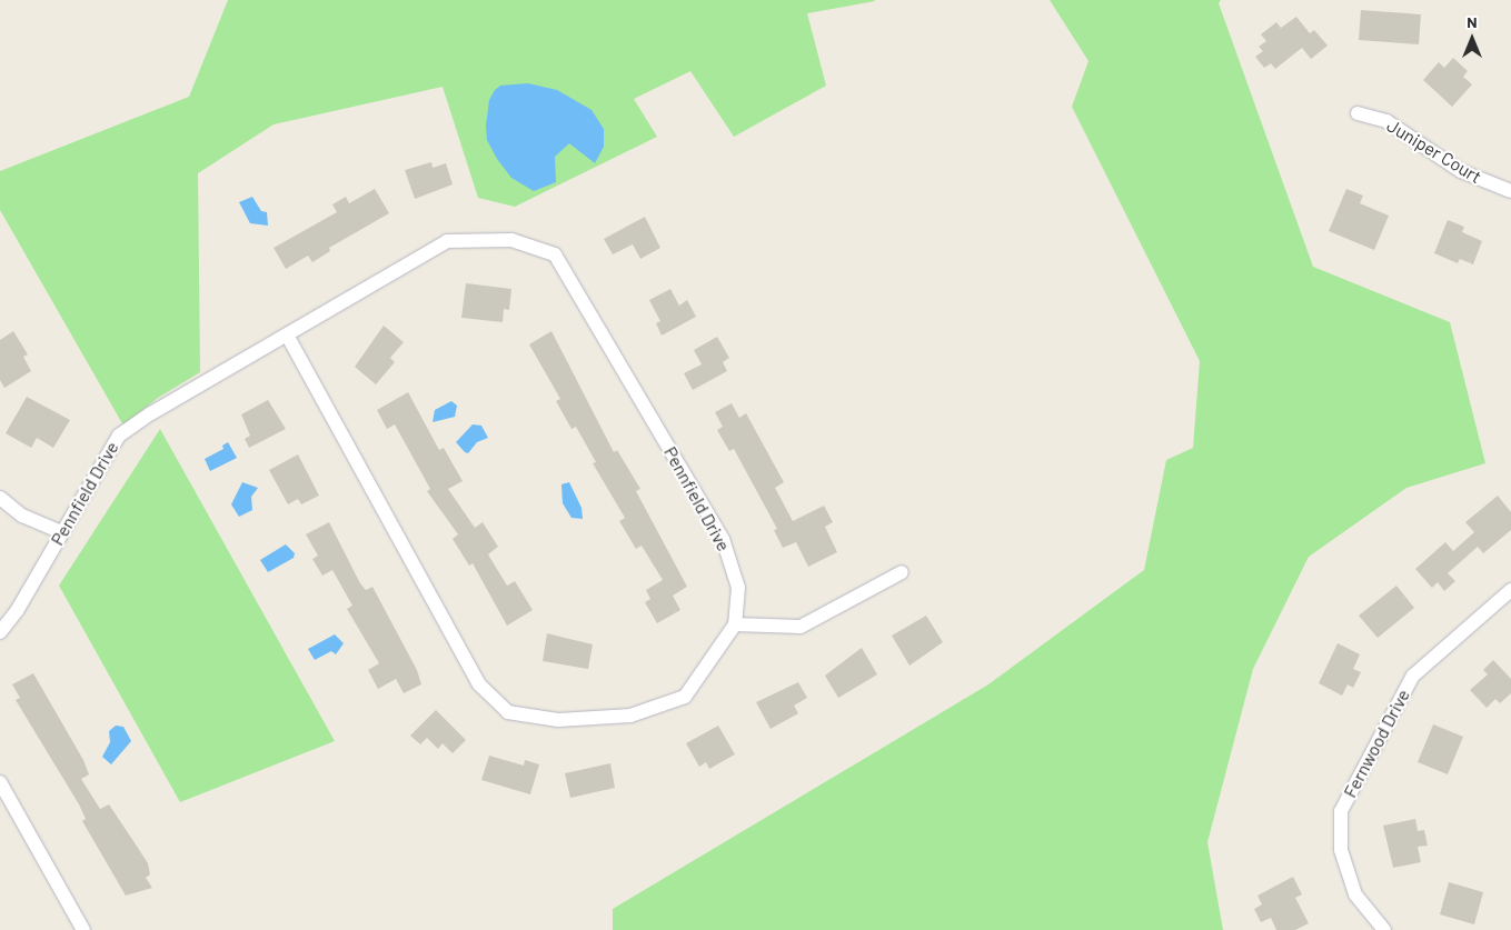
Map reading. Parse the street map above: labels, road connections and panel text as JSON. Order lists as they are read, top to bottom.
{
  "streets": {
    "street": ["Juniper Court", "Pennfield Drive", "Fernwood Drive"]
  },
  "north": "top"
}
